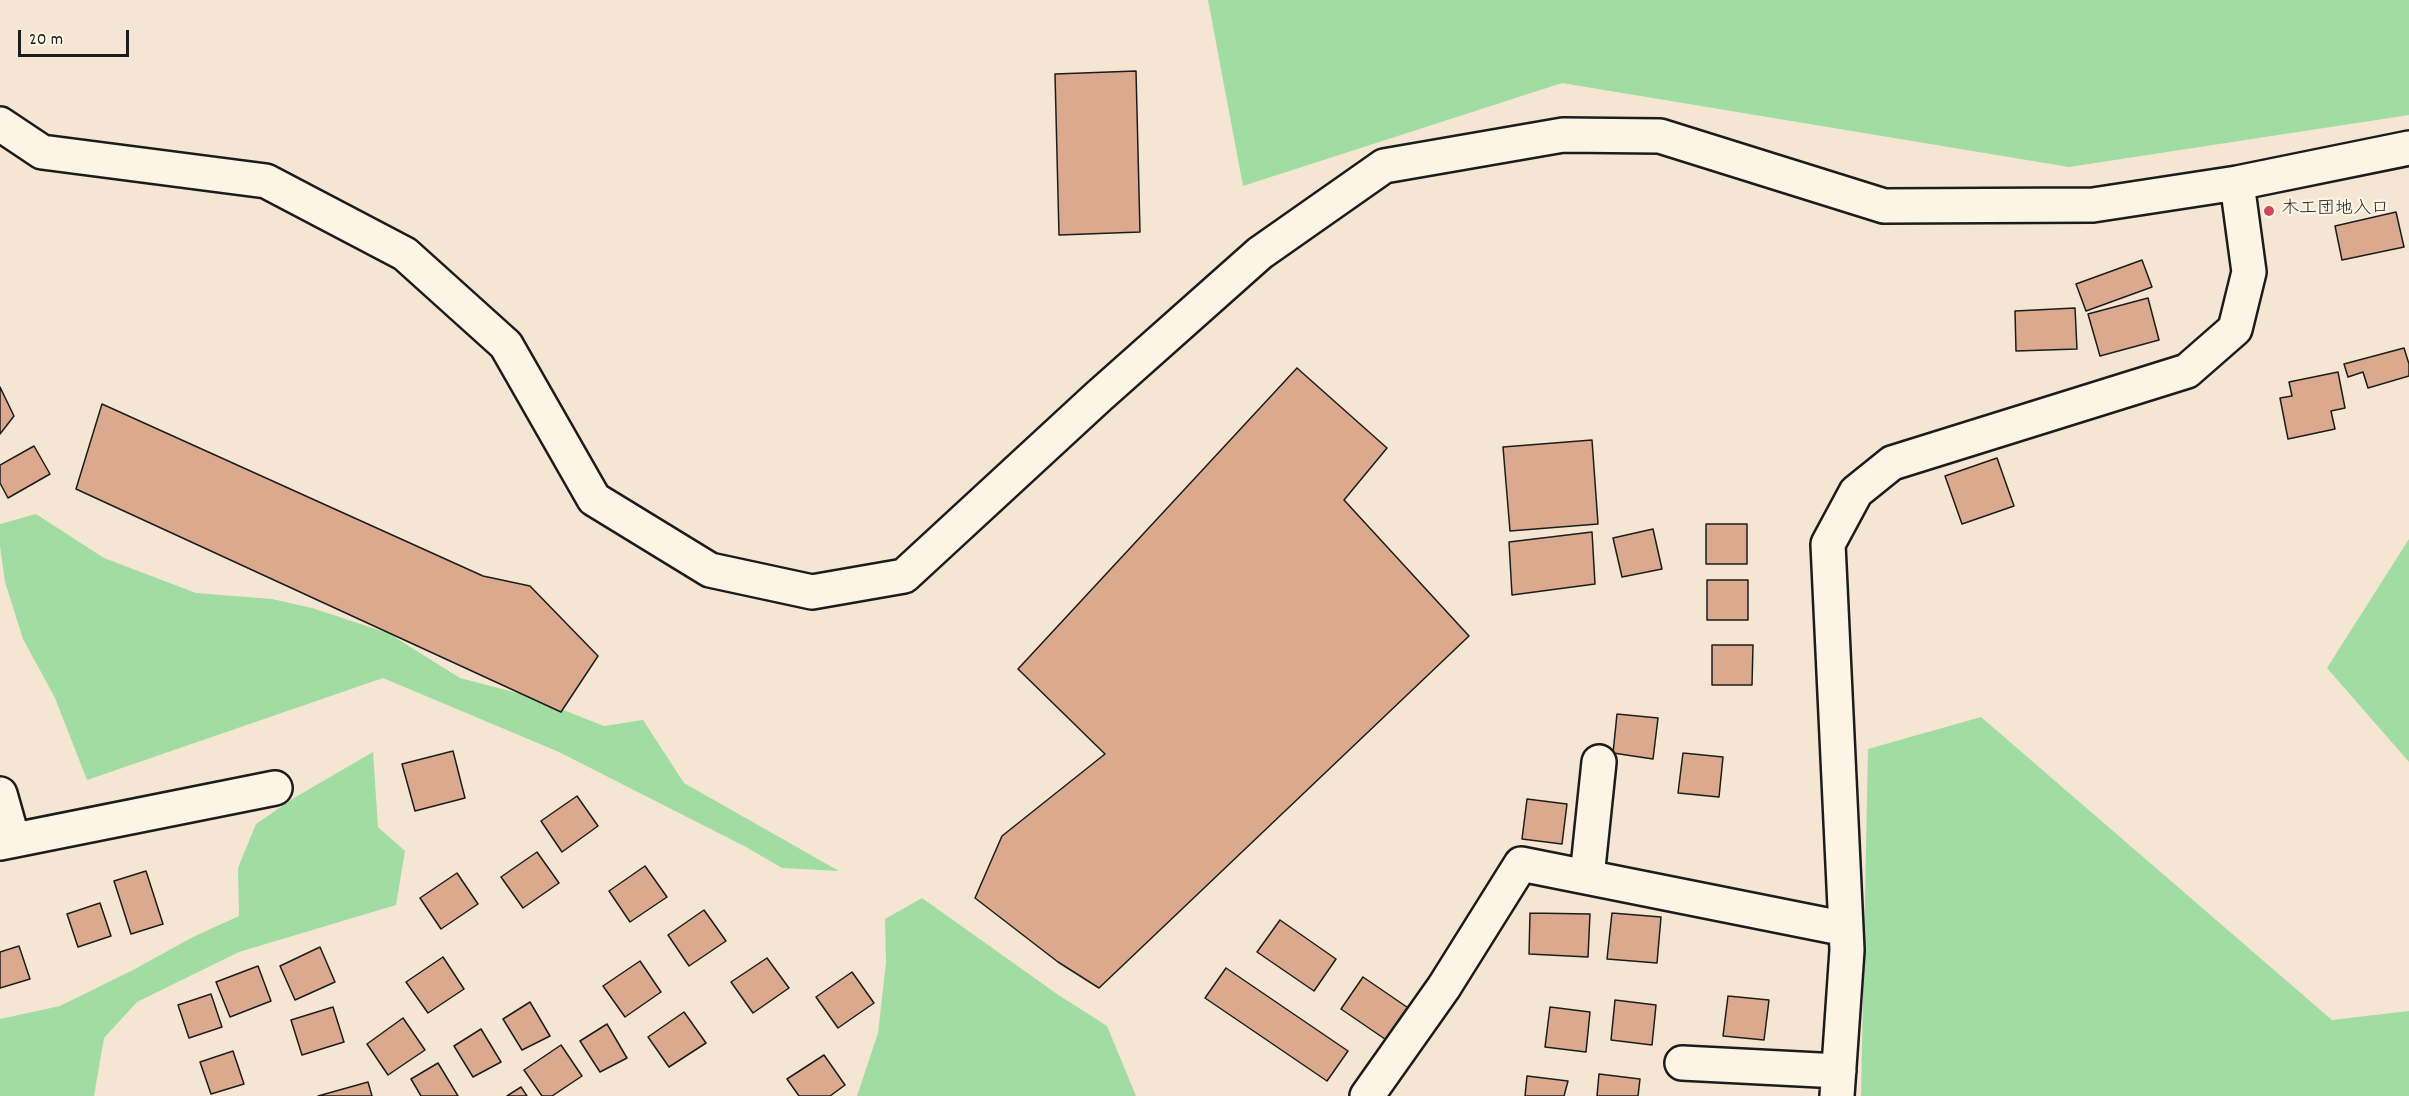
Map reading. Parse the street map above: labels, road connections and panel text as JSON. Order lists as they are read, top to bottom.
{
  "places": ["木工団地入口"],
  "scale_bar": "20 m"
}
